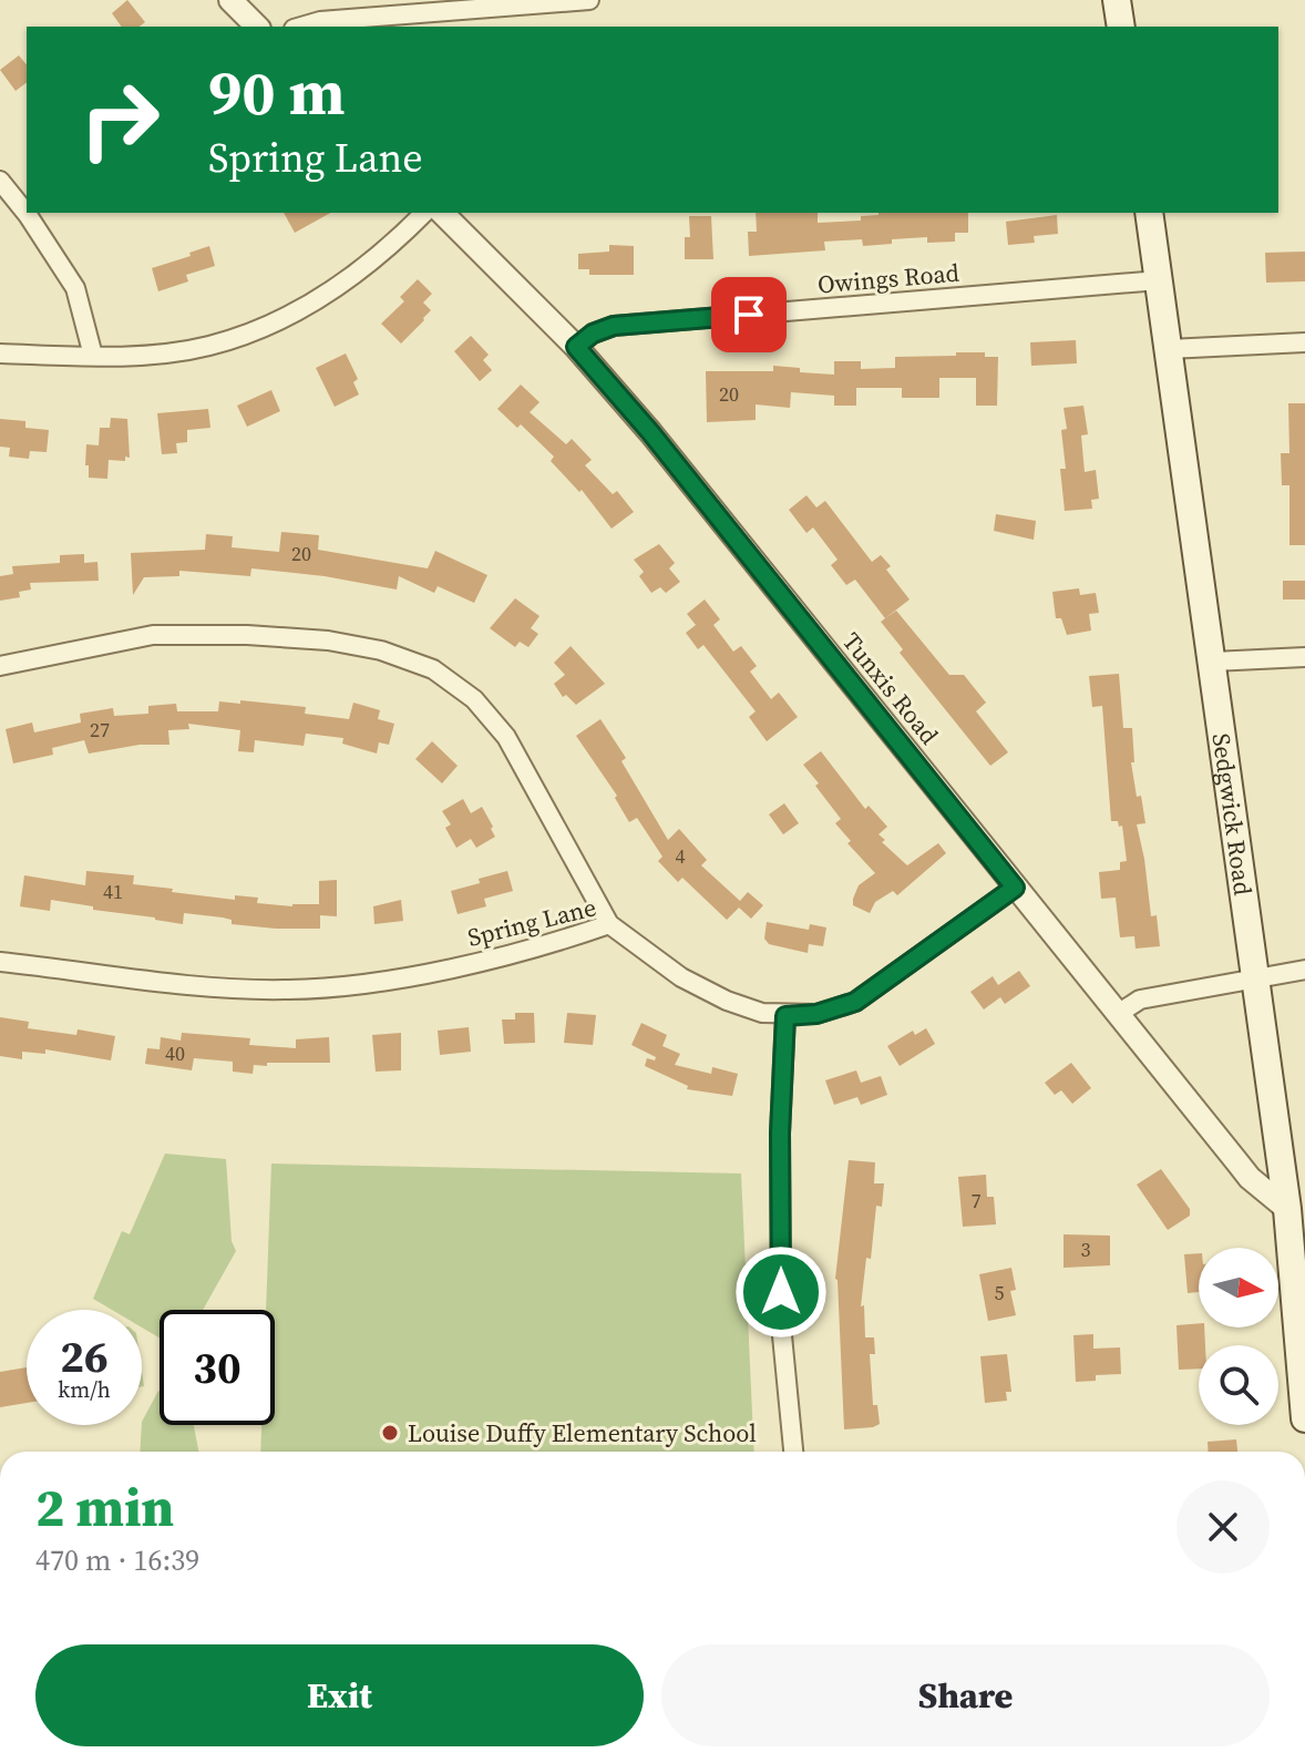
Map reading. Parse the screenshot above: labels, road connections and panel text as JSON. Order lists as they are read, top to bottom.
{
  "streets": {
    "main road": ["Sedgwick Road"],
    "street": ["Owings Road", "Tunxis Road", "Spring Lane"]
  },
  "crossings": [
    ["Owings Road", "Tunxis Road"],
    ["Owings Road", "Sedgwick Road"],
    ["Tunxis Road", "Sedgwick Road"],
    ["Tunxis Road", "Spring Lane"]
  ],
  "places": ["Louise Duffy Elementary School"],
  "house_numbers": [
    "20",
    "20",
    "27",
    "4",
    "41",
    "40",
    "7",
    "3",
    "5"
  ],
  "north": "right",
  "page": {
    "turn": ["90 m", "Spring Lane"],
    "speed": "26 km/h",
    "limit": "30",
    "heading": ["2 min", "470 m · 16:39"],
    "buttons": ["Exit", "Share"]
  }
}
